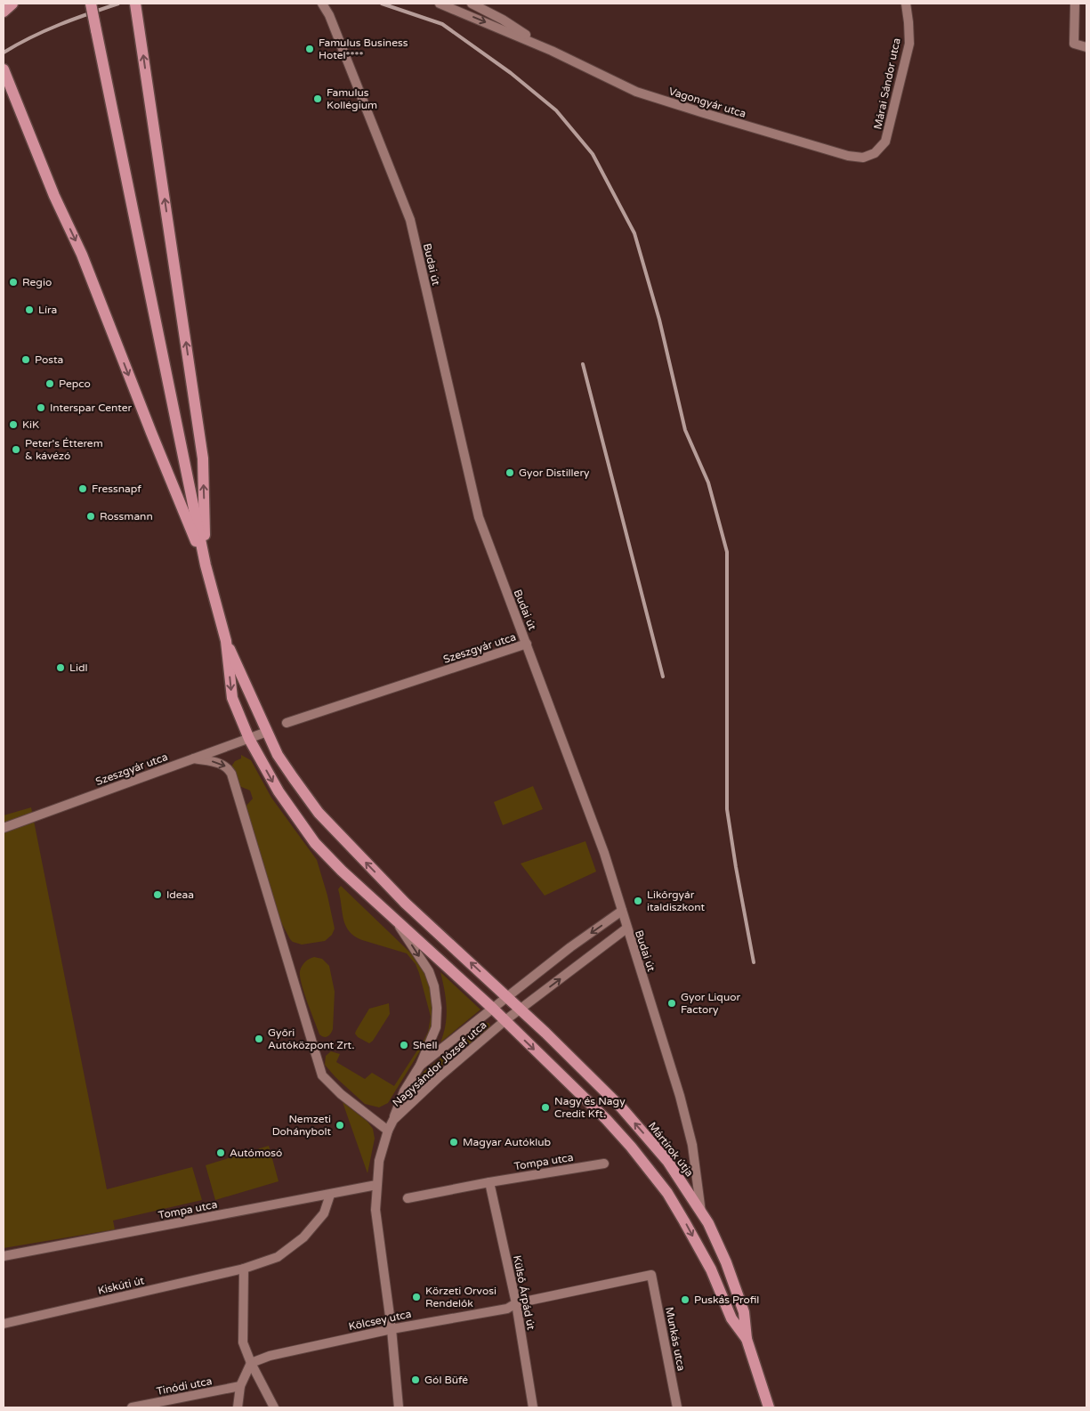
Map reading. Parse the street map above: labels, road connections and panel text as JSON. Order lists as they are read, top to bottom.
{
  "streets": {
    "main road": ["Mártírok útja"],
    "street": [
      "Márai Sándor utca",
      "Vagongyár utca",
      "Budai út",
      "Szeszgyár utca",
      "Nagysándor József utca",
      "Tompa utca",
      "Kiskúti út",
      "Külső Árpád út",
      "Kölcsey utca",
      "Munkás utca",
      "Tinódi utca"
    ]
  },
  "crossings": [
    ["Márai Sándor utca", "Vagongyár utca"],
    ["Budai út", "Szeszgyár utca"],
    ["Budai út", "Nagysándor József utca"],
    ["Budai út", "Mártírok útja"],
    ["Szeszgyár utca", "Mártírok útja"],
    ["Nagysándor József utca", "Mártírok útja"],
    ["Nagysándor József utca", "Tompa utca"],
    ["Nagysándor József utca", "Kölcsey utca"],
    ["Tompa utca", "Kiskúti út"],
    ["Tompa utca", "Külső Árpád út"],
    ["Külső Árpád út", "Kölcsey utca"],
    ["Kölcsey utca", "Munkás utca"]
  ],
  "places": [
    "Famulus Business Hotel****",
    "Famulus Kollégium",
    "Regio",
    "Líra",
    "Posta",
    "Pepco",
    "Interspar Center",
    "KiK",
    "Peter's Étterem & kávézó",
    "Gyor Distillery",
    "Fressnapf",
    "Rossmann",
    "Lidl",
    "Ideaa",
    "Likőrgyár italdiszkont",
    "Gyor Liquor Factory",
    "Győri Autóközpont Zrt.",
    "Shell",
    "Nagy és Nagy Credit Kft.",
    "Nemzeti Dohánybolt",
    "Magyar Autóklub",
    "Autómosó",
    "Körzeti Orvosi Rendelők",
    "Puskás Profil",
    "Gól Büfé"
  ]
}
